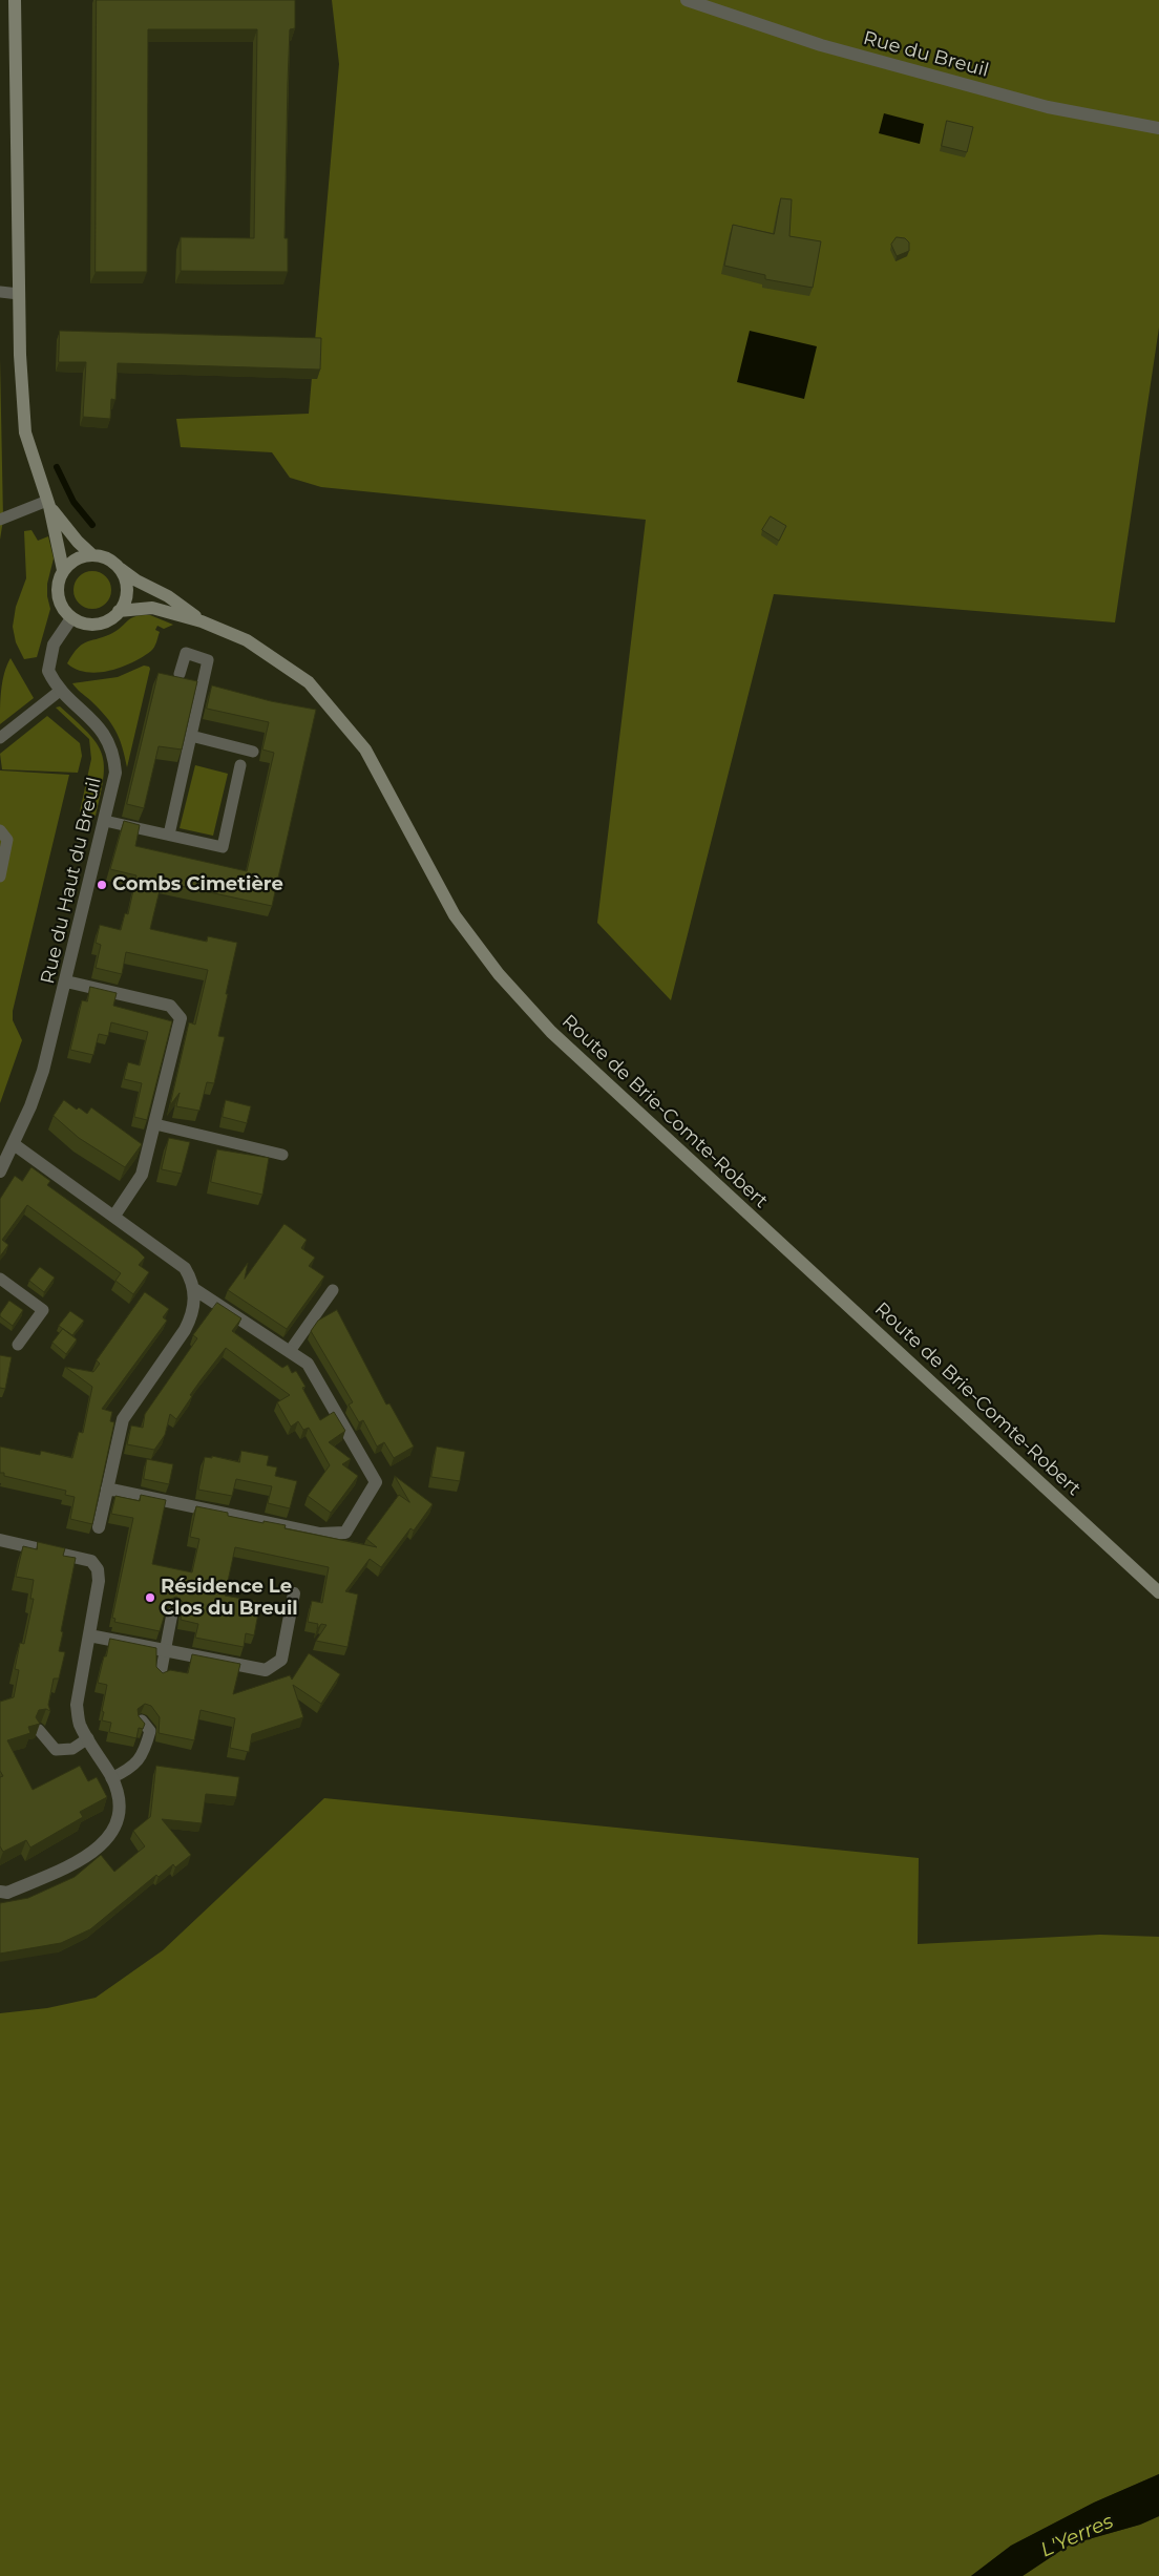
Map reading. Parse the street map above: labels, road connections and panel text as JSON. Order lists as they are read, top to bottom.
{
  "streets": {
    "main road": ["Route de Brie-Comte-Robert"],
    "street": ["Rue du Breuil", "Rue du Haut du Breuil"]
  },
  "crossings": [
    ["Rue du Haut du Breuil", "Route de Brie-Comte-Robert"]
  ],
  "water": ["L'Yerres"],
  "places": ["Combs Cimetière", "Résidence Le Clos du Breuil"]
}
